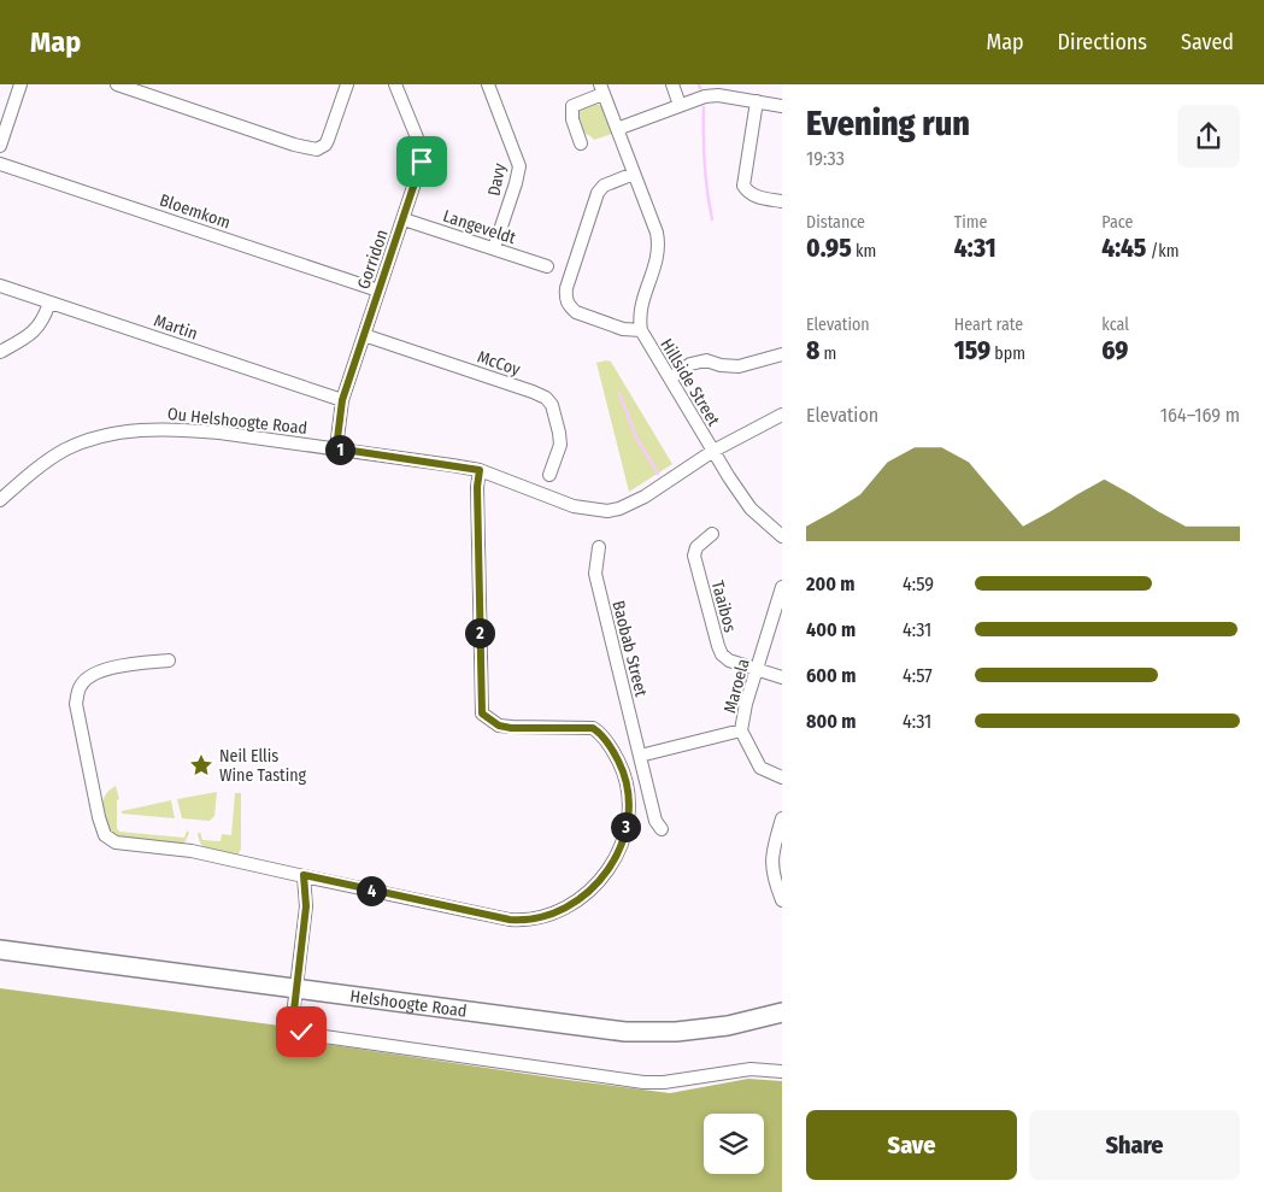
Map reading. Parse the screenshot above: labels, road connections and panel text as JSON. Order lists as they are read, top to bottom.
{
  "streets": {
    "main road": ["Helshoogte Road"],
    "street": [
      "Davy",
      "Bloemkom",
      "Langeveldt",
      "Gorridon",
      "Martin",
      "McCoy",
      "Hillside Street",
      "Ou Helshoogte Road",
      "Taaibos",
      "Baobab Street",
      "Maroela"
    ]
  },
  "crossings": [
    ["Davy", "Langeveldt"],
    ["Bloemkom", "Gorridon"],
    ["Langeveldt", "Gorridon"],
    ["Gorridon", "Martin"],
    ["Gorridon", "McCoy"],
    ["Gorridon", "Ou Helshoogte Road"],
    ["Hillside Street", "Ou Helshoogte Road"],
    ["Taaibos", "Maroela"]
  ],
  "places": {
    "place": ["Neil Ellis Wine Tasting"]
  },
  "page": {
    "header": "Map",
    "nav": ["Map", "Directions", "Saved"],
    "heading": ["Evening run", "19:33"],
    "stats": [
      ["Distance", "0.95 km"],
      ["Time", "4:31"],
      ["Pace", "4:45 /km"],
      ["Elevation", "8 m"],
      ["Heart rate", "159 bpm"],
      ["kcal", "69"]
    ],
    "chart": ["Elevation", "164–169 m"],
    "pins": [
      "1",
      "2",
      "3",
      "4"
    ],
    "list": [
      {
        "name": "200 m",
        "note": "4:59"
      },
      {
        "name": "400 m",
        "note": "4:31"
      },
      {
        "name": "600 m",
        "note": "4:57"
      },
      {
        "name": "800 m",
        "note": "4:31"
      }
    ],
    "buttons": ["Save", "Share"]
  }
}
